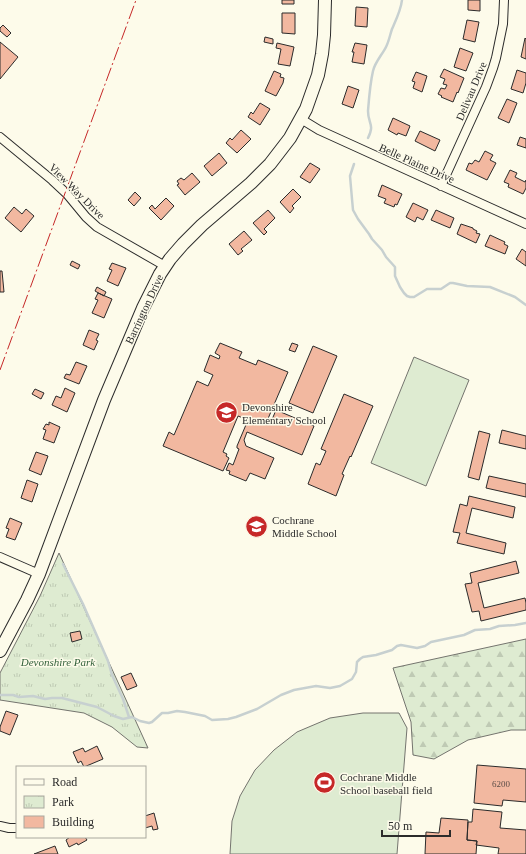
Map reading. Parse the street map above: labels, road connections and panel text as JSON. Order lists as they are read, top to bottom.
{
  "streets": {
    "street": [
      "Delivau Drive",
      "Belle Plaine Drive",
      "View Way Drive",
      "Barrington Drive"
    ]
  },
  "crossings": [
    ["Delivau Drive", "Belle Plaine Drive"],
    ["Belle Plaine Drive", "Barrington Drive"],
    ["View Way Drive", "Barrington Drive"]
  ],
  "parks": ["Devonshire Park"],
  "places": {
    "school or university": ["Devonshire Elementary School", "Cochrane Middle School"],
    "sports": ["Cochrane Middle School baseball field"]
  },
  "house_numbers": ["6200"],
  "legend": ["Road", "Park", "Building"],
  "scale_bar": "50 m"
}
